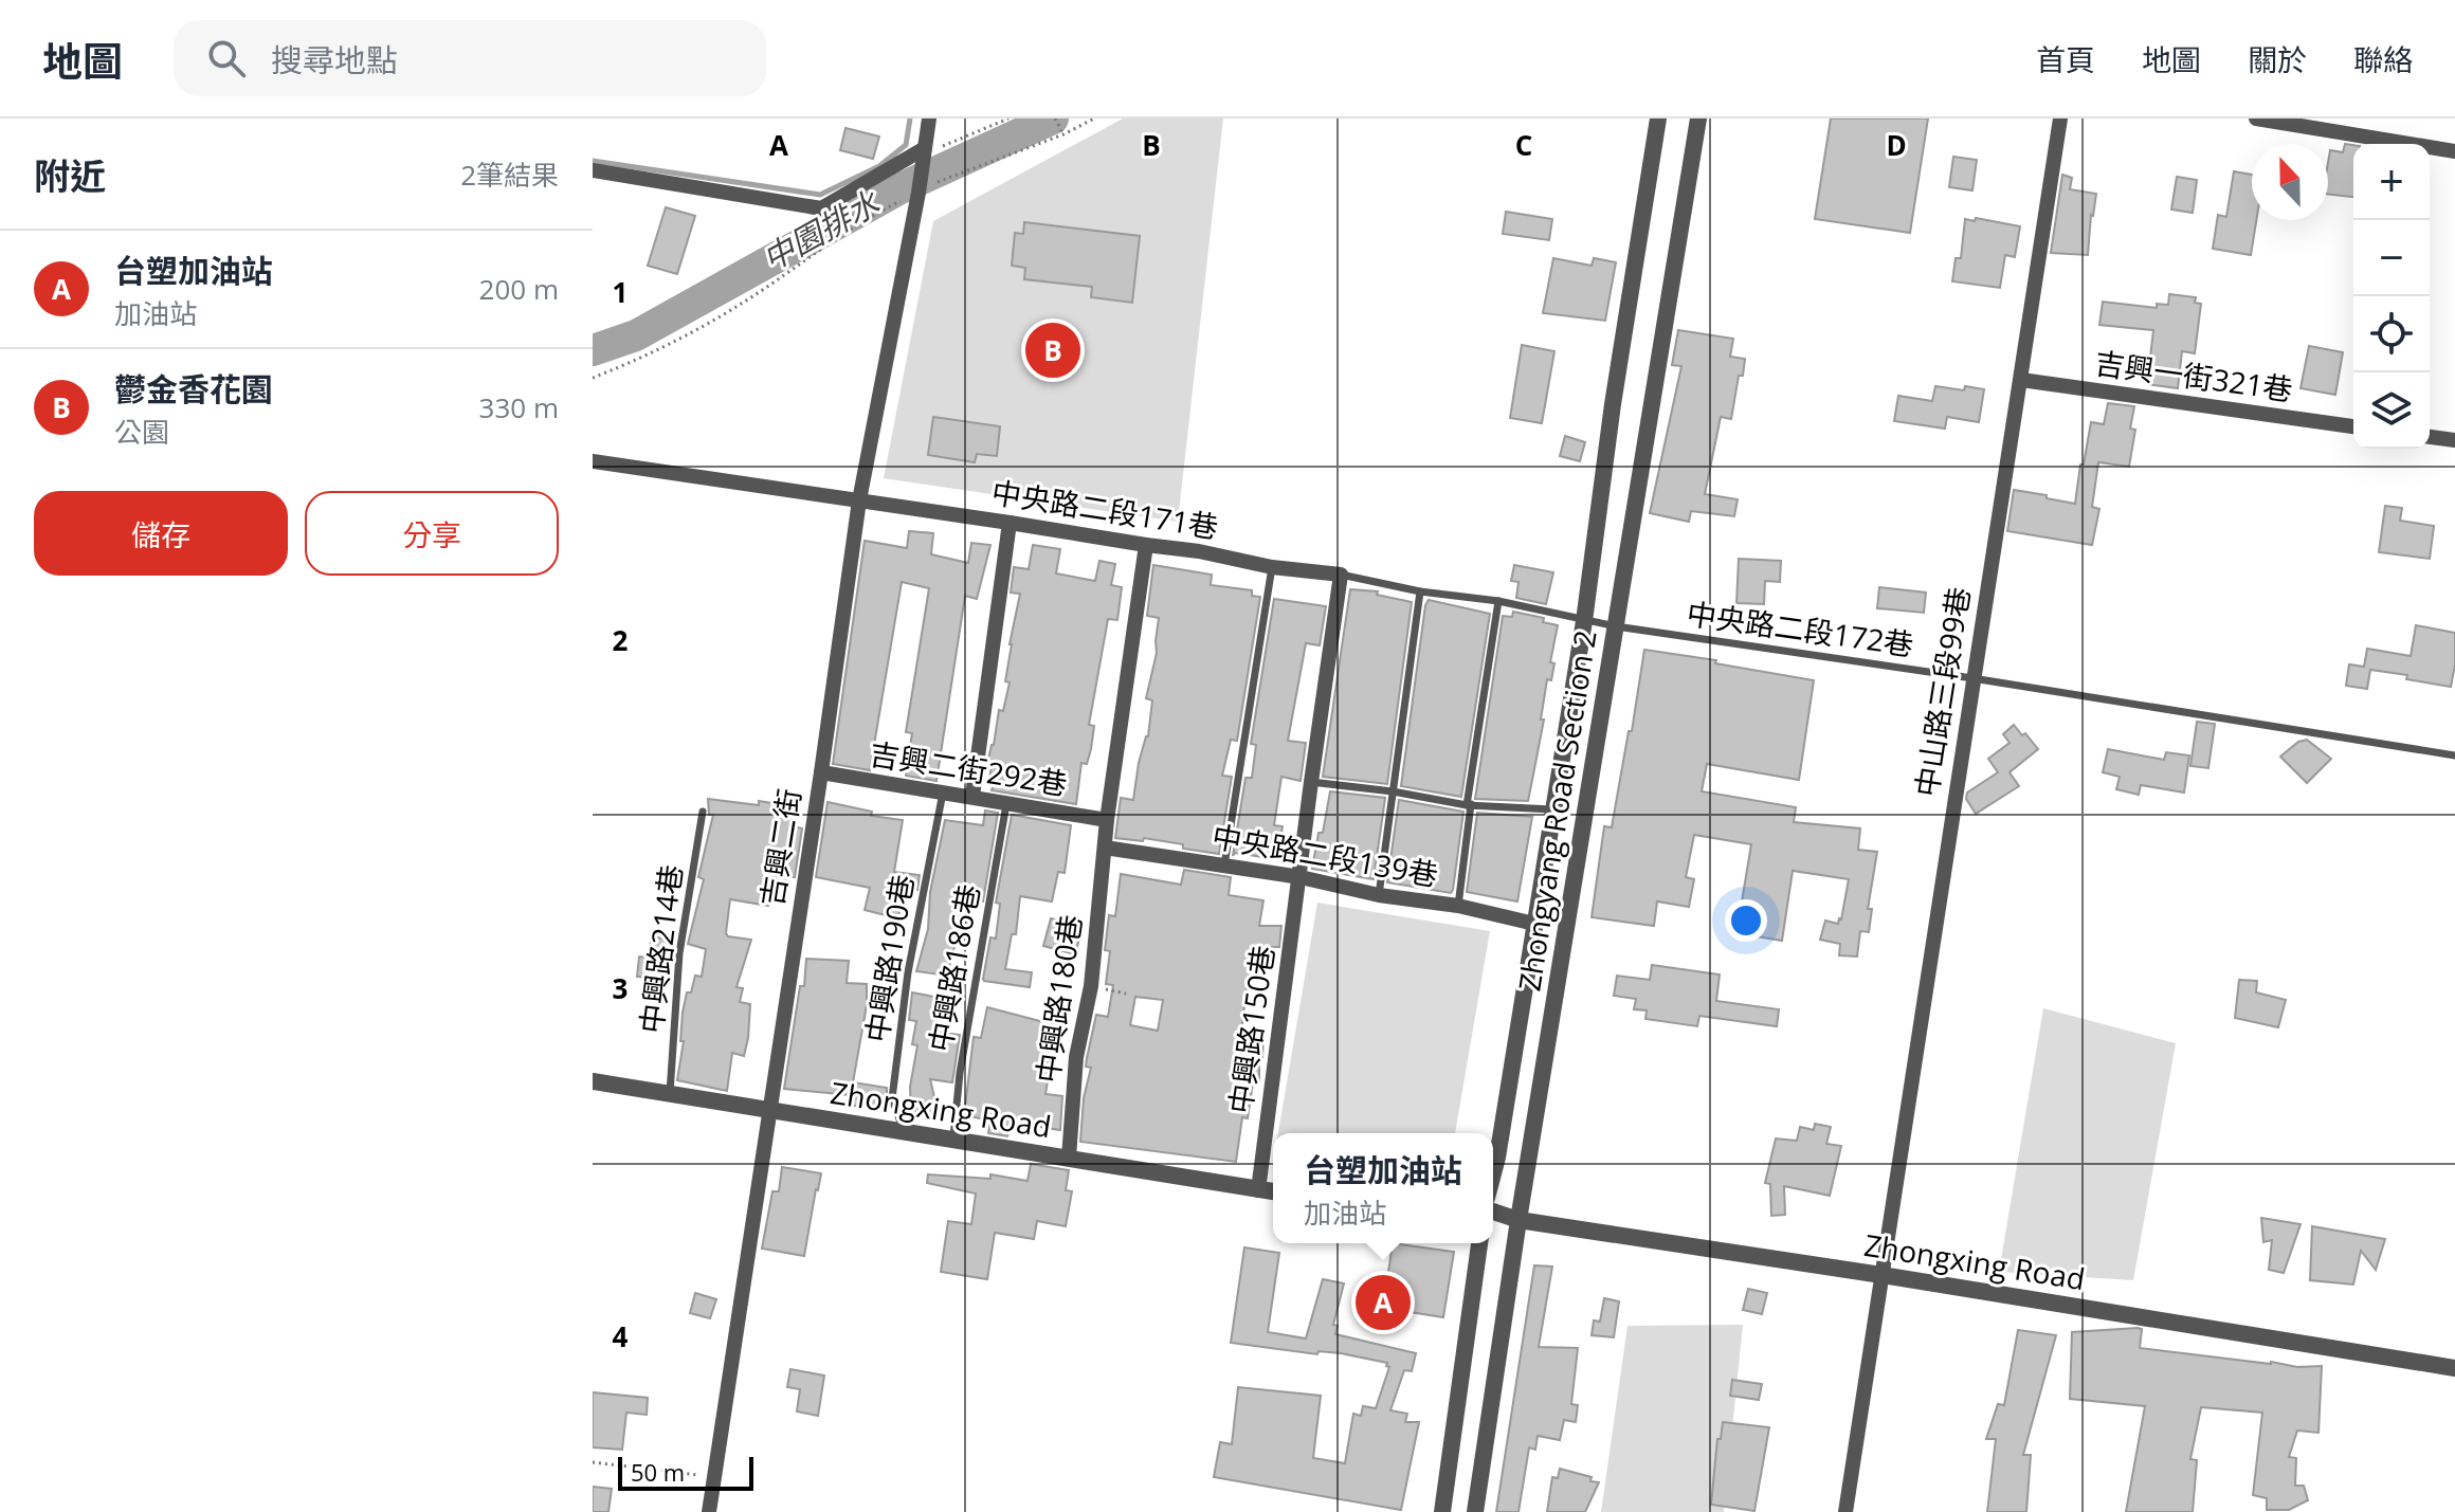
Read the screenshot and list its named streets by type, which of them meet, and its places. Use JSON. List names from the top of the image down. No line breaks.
{"streets":{"street":["吉興一街321巷","中央路二段171巷","中山路三段99巷","吉興二街292巷","Zhongyang Road Section 2","吉興二街","中央路二段139巷","中興路180巷","中興路150巷","Zhongxing Road"],"lane":["中央路二段172巷","中興路214巷","中興路190巷","中興路186巷"]},"crossings":[["吉興一街321巷","中山路三段99巷"],["中央路二段171巷","中央路二段172巷"],["中央路二段171巷","吉興二街"],["中央路二段171巷","中興路180巷"],["中央路二段171巷","中興路150巷"],["中央路二段172巷","中山路三段99巷"],["中央路二段172巷","Zhongyang Road Section 2"],["中央路二段172巷","中興路150巷"],["中山路三段99巷","Zhongxing Road"],["吉興二街292巷","吉興二街"],["吉興二街292巷","中興路190巷"],["吉興二街292巷","中興路186巷"],["吉興二街292巷","中興路180巷"],["Zhongyang Road Section 2","中央路二段139巷"],["Zhongyang Road Section 2","Zhongxing Road"],["吉興二街","Zhongxing Road"],["中央路二段139巷","中興路180巷"],["中央路二段139巷","中興路150巷"],["中興路214巷","Zhongxing Road"],["中興路190巷","Zhongxing Road"],["中興路186巷","Zhongxing Road"],["中興路180巷","Zhongxing Road"],["中興路150巷","Zhongxing Road"]],"water":["中園排水"],"scale_bar":"50 m","north":"top","page":{"header":"地圖","search":"搜尋地點","nav":["首頁","地圖","關於","聯絡"],"heading":["附近","2筆結果"],"map_buttons":["+","−"],"list":[{"mark":"A","name":"台塑加油站","note":"加油站","value":"200 m"},{"mark":"B","name":"鬱金香花園","note":"公園","value":"330 m"}],"pins":["B","A"],"buttons":["儲存","分享"],"popup":["台塑加油站","加油站"],"scale":"50 m"},"grid":{"columns":["A","B","C","D"],"rows":["1","2","3","4"]}}
